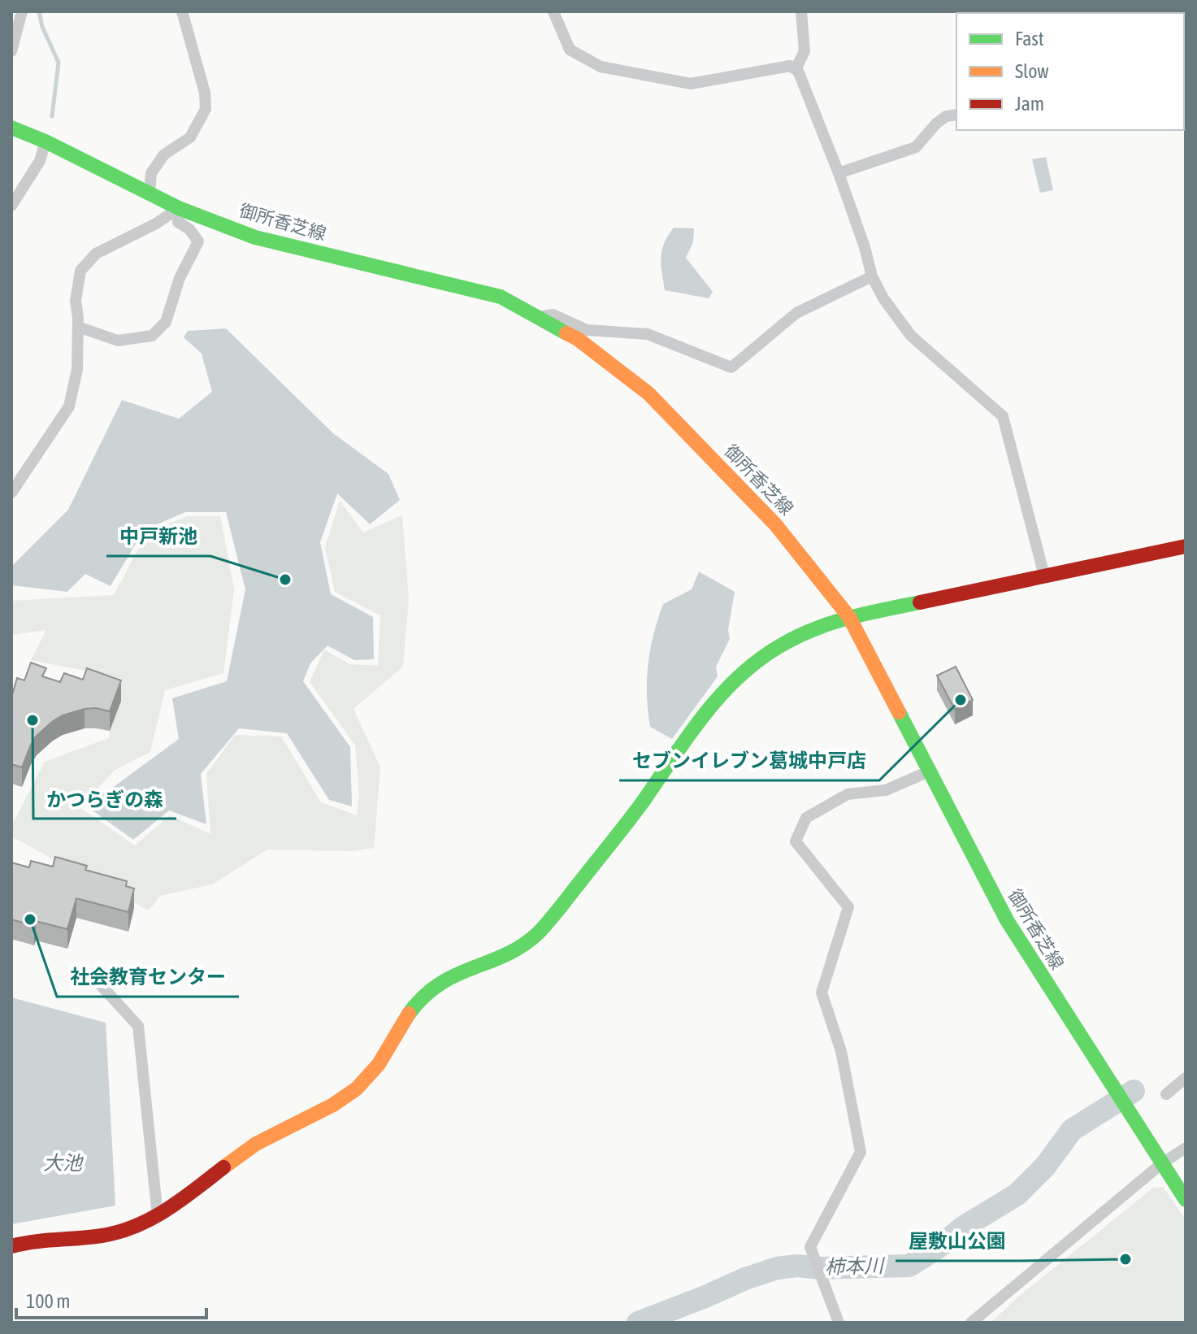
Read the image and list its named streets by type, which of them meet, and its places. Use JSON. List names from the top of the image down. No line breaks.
{"streets":{"main road":["御所香芝線"]},"water":["大池","柿本川"],"places":["中戸新池","セブンイレブン葛城中戸店","かつらぎの森","社会教育センター","屋敷山公園"],"legend":["Fast","Slow","Jam"],"scale_bar":"100 m"}
